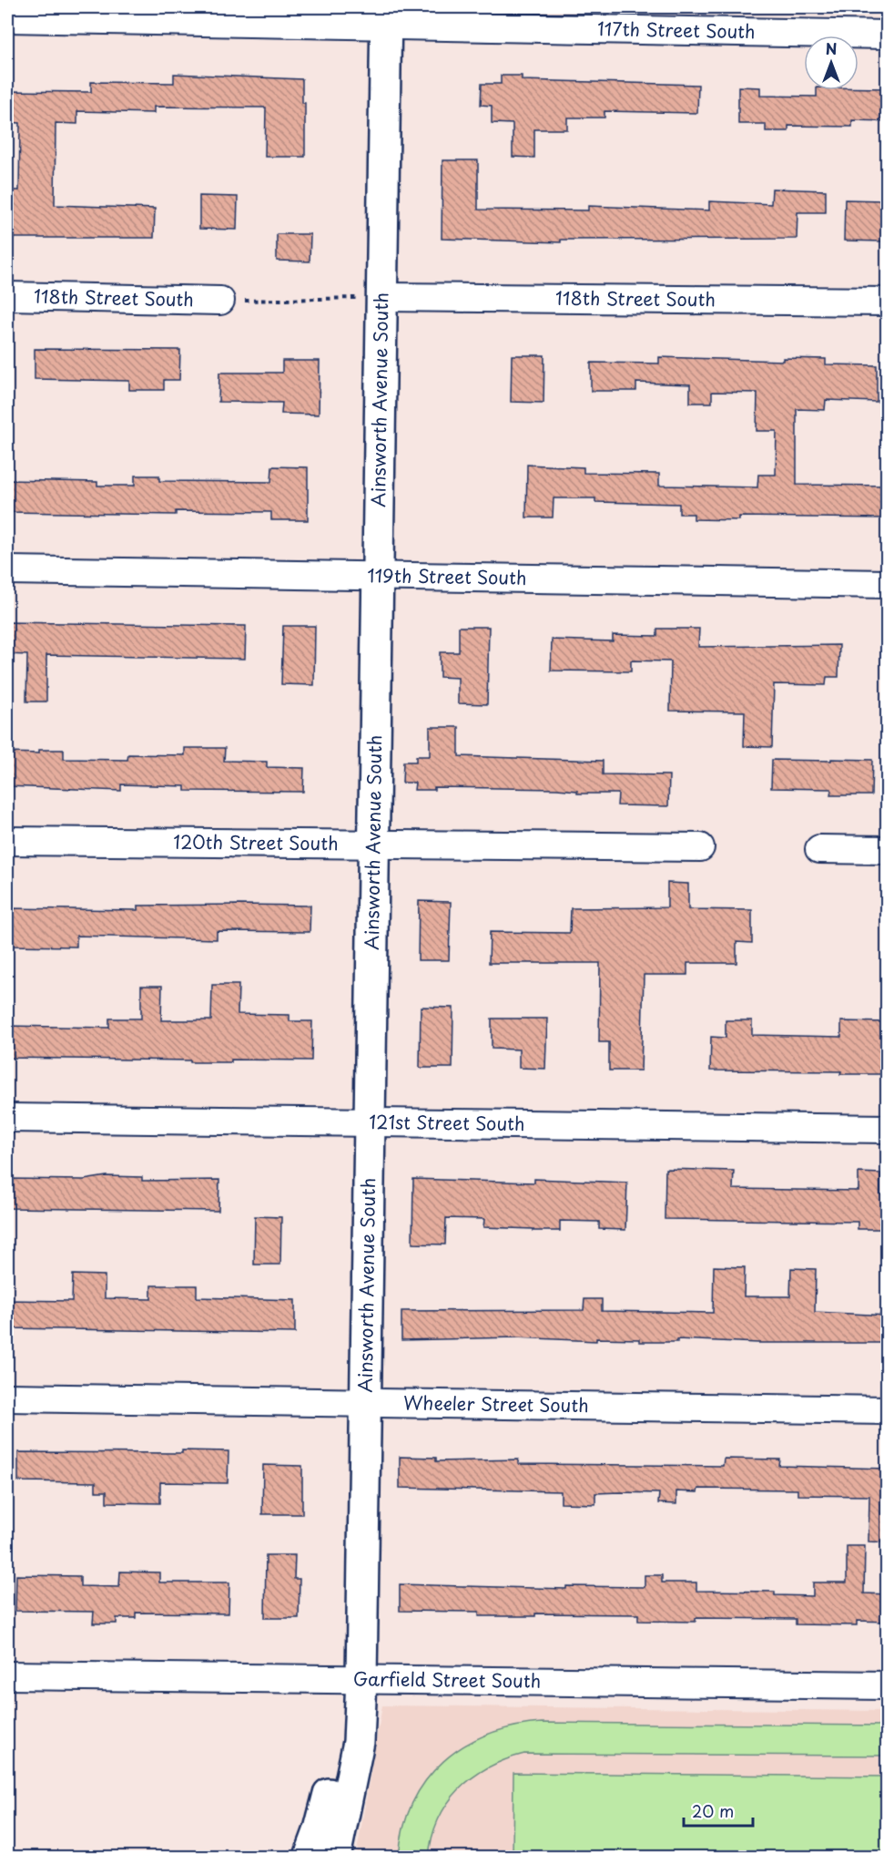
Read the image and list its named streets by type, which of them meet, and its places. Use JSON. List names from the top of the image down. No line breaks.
{"streets":{"street":["117th Street South","118th Street South","Ainsworth Avenue South","119th Street South","120th Street South","121st Street South","Wheeler Street South","Garfield Street South"]},"crossings":[["117th Street South","Ainsworth Avenue South"],["118th Street South","Ainsworth Avenue South"],["Ainsworth Avenue South","119th Street South"],["Ainsworth Avenue South","120th Street South"],["Ainsworth Avenue South","121st Street South"],["Ainsworth Avenue South","Wheeler Street South"],["Ainsworth Avenue South","Garfield Street South"]],"scale_bar":"20 m","north":"top"}
